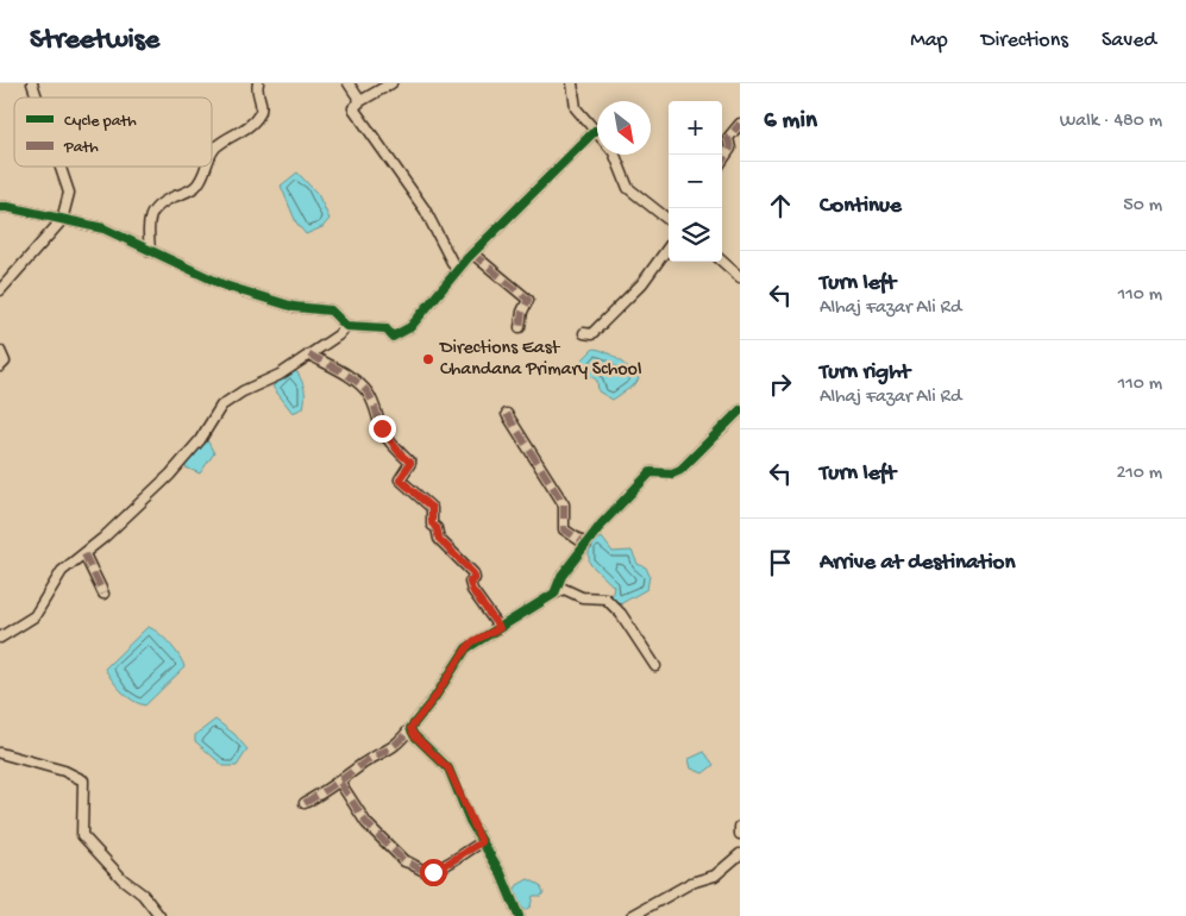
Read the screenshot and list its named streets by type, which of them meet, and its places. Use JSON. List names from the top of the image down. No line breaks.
{"places":["Directions East Chandana Primary School"],"legend":["Cycle path","Path"],"north":"bottom right","page":{"header":"Streetwise","nav":["Map","Directions","Saved"],"heading":["6 min","Walk · 480 m"],"map_buttons":["+","−"],"list":[["Continue","50 m"],["Turn left","Alhaj Fazar Ali Rd","110 m"],["Turn right","Alhaj Fazar Ali Rd","110 m"],["Turn left","210 m"],"Arrive at destination"]}}
